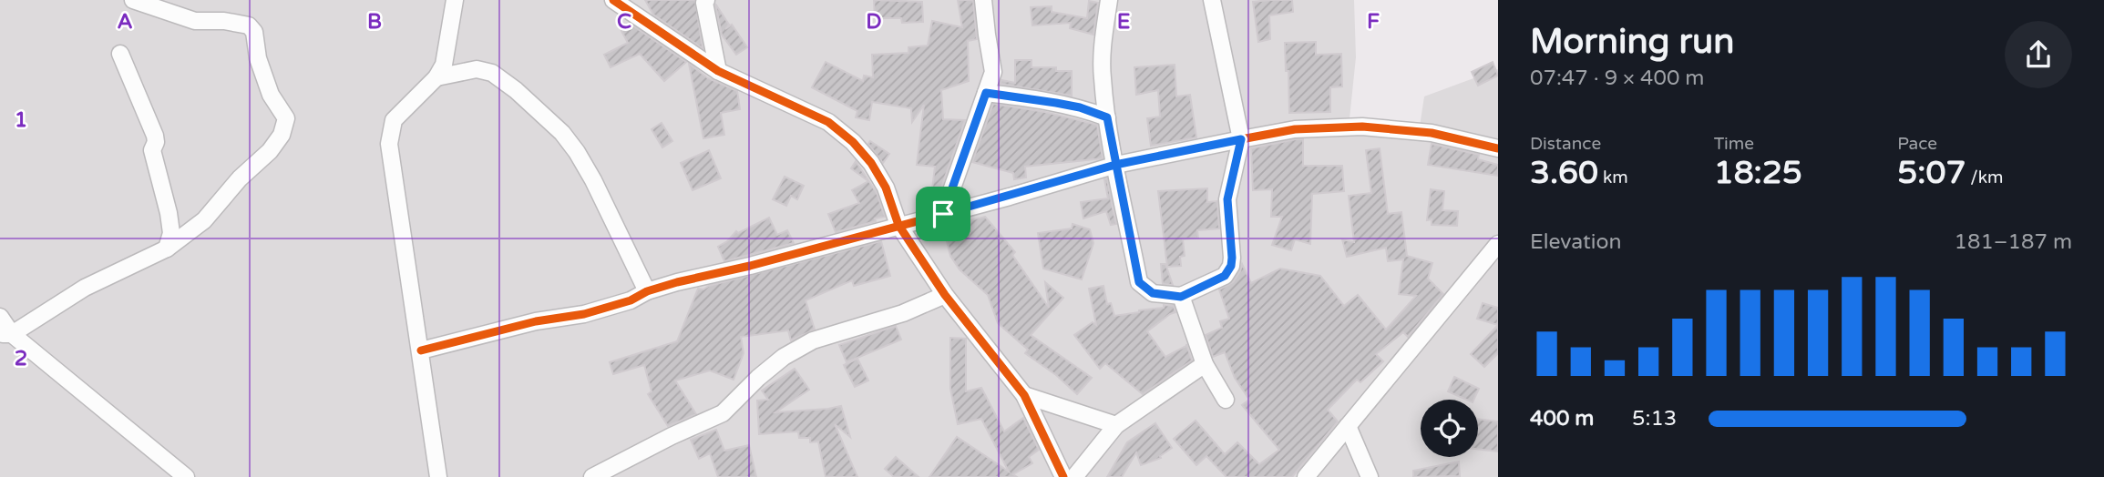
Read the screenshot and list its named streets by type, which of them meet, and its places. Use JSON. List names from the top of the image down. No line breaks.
{"page":{"heading":["Morning run","07:47 · 9 × 400 m"],"stats":[["Distance","3.60 km"],["Time","18:25"],["Pace","5:07 /km"]],"chart":["Elevation","181–187 m"],"list":[{"name":"400 m","note":"5:13"}]},"grid":{"columns":["A","B","C","D","E","F"],"rows":["1","2"]}}
